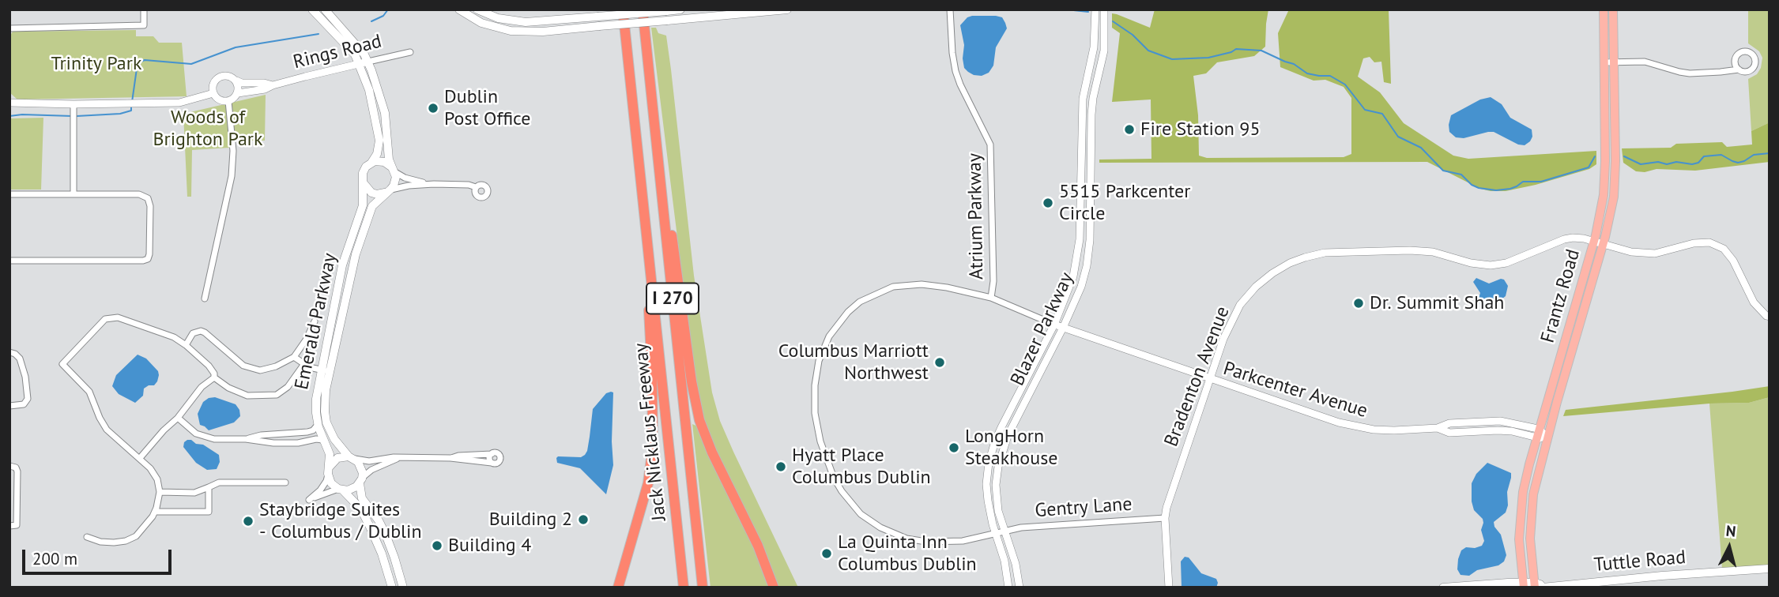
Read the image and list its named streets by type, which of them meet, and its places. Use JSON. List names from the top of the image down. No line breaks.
{"streets":{"highway":["I 270","Jack Nicklaus Freeway"],"main road":["Frantz Road","Emerald Parkway","Tuttle Road"],"street":["Rings Road","Atrium Parkway","Blazer Parkway","Bradenton Avenue","Parkcenter Avenue","Gentry Lane"]},"crossings":[["Atrium Parkway","Gentry Lane"],["Frantz Road","Bradenton Avenue"],["Frantz Road","Parkcenter Avenue"],["Frantz Road","Tuttle Road"],["Blazer Parkway","Parkcenter Avenue"],["Blazer Parkway","Gentry Lane"],["Bradenton Avenue","Parkcenter Avenue"],["Bradenton Avenue","Gentry Lane"],["Parkcenter Avenue","Gentry Lane"]],"parks":["Trinity Park","Woods of Brighton Park"],"places":["Dublin Post Office","Fire Station 95","5515 Parkcenter Circle","Dr. Summit Shah","Columbus Marriott Northwest","LongHorn Steakhouse","Hyatt Place Columbus Dublin","Building 2","Staybridge Suites - Columbus / Dublin","Building 4","La Quinta Inn Columbus Dublin"],"scale_bar":"200 m","north":"top"}
